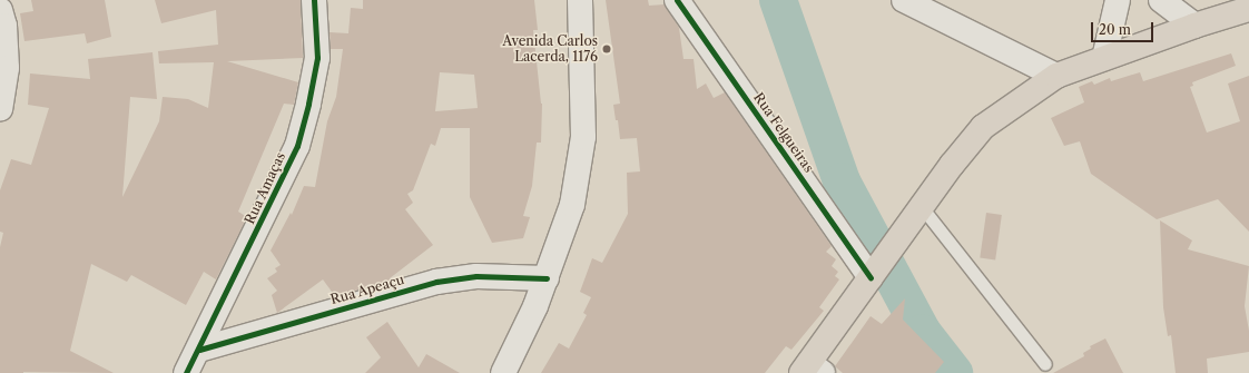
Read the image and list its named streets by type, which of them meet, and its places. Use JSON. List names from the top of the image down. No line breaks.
{"streets":{"street":["Rua Felgueiras","Rua Amaças","Rua Apeaçu"]},"crossings":[["Rua Amaças","Rua Apeaçu"]],"places":["Avenida Carlos Lacerda, 1176"],"scale_bar":"20 m"}
